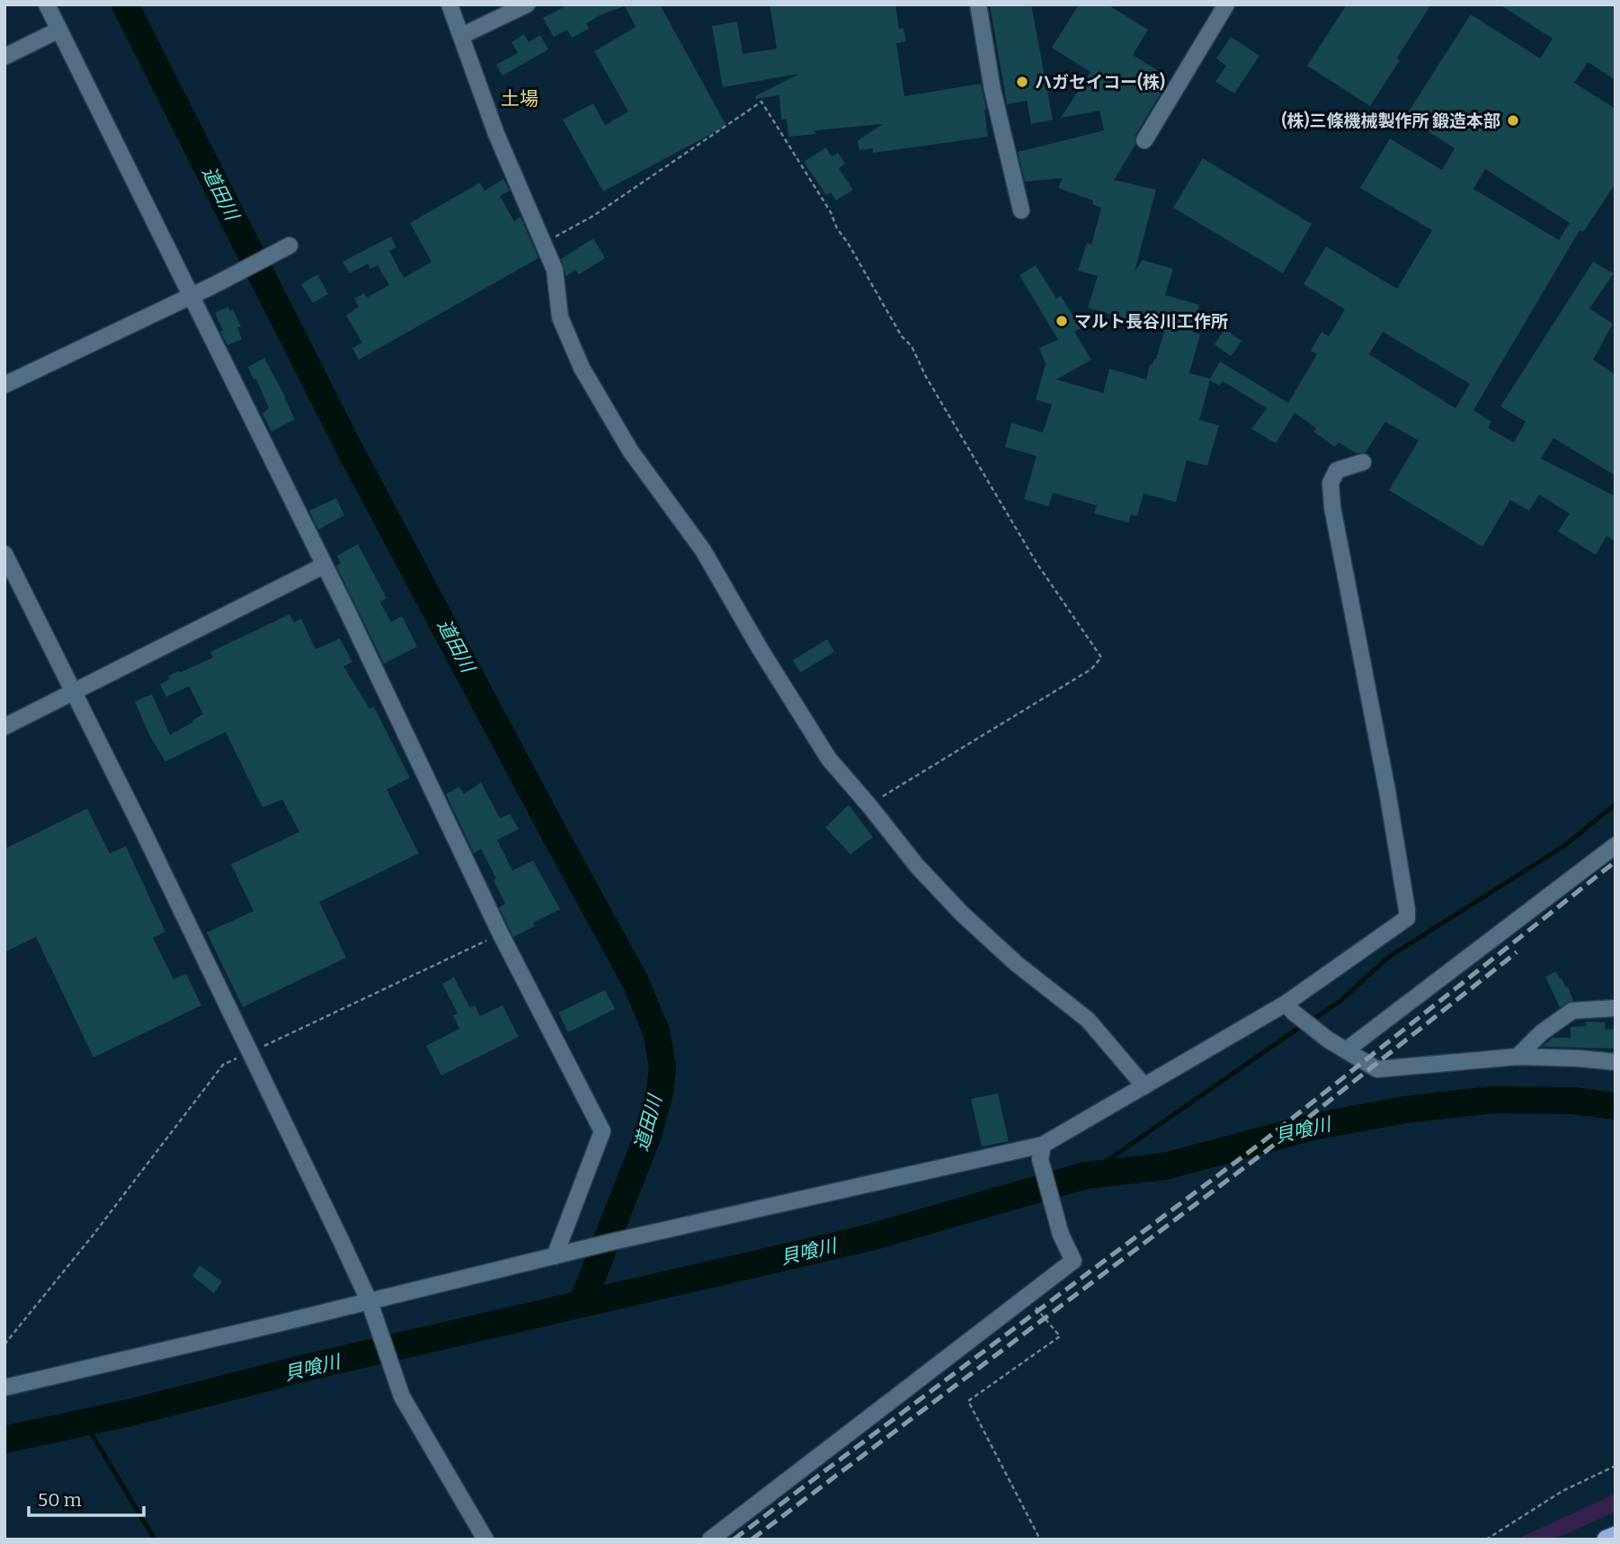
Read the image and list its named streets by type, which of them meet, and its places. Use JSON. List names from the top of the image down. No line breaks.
{"districts":["土場"],"water":["道田川","貝喰川"],"places":["ハガセイコー(株)","(株)三條機械製作所 鍛造本部","マルト長谷川工作所"],"scale_bar":"50 m"}
